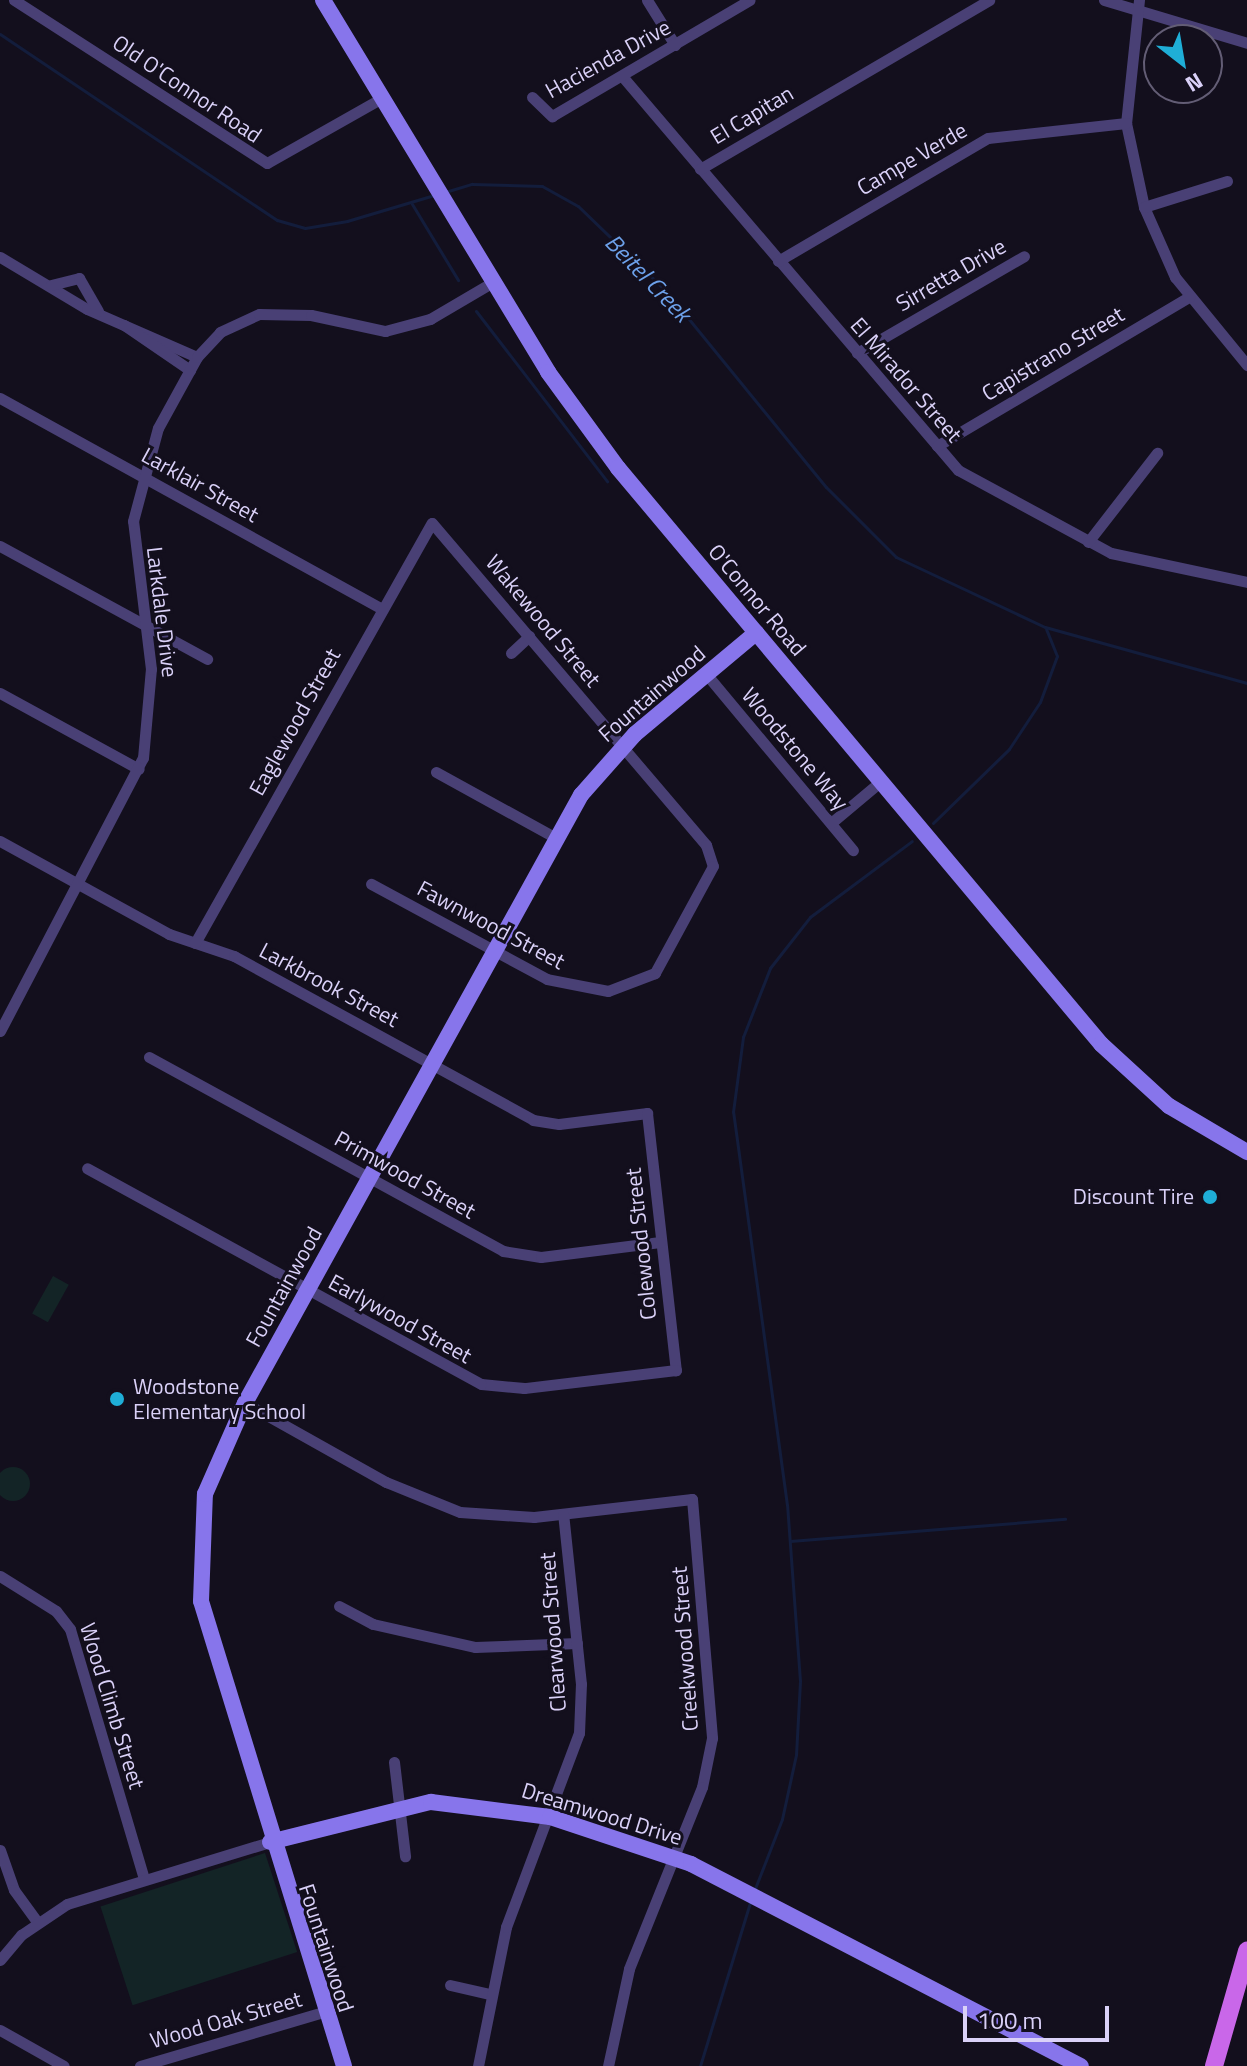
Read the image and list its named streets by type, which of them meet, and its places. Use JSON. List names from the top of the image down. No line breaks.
{"streets":{"street":["Hacienda Drive","Old O'Connor Road","El Capitan","Campe Verde","Sirretta Drive","Capistrano Street","El Mirador Street","Larklair Street","O'Connor Road","Larkdale Drive","Wakewood Street","Fountainwood","Eaglewood Street","Woodstone Way","Fawnwood Street","Larkbrook Street","Primwood Street","Colewood Street","Earlywood Street","Clearwood Street","Creekwood Street","Wood Climb Street","Dreamwood Drive","Wood Oak Street"]},"crossings":[["Hacienda Drive","El Mirador Street"],["Old O'Connor Road","O'Connor Road"],["El Capitan","El Mirador Street"],["Campe Verde","El Mirador Street"],["Sirretta Drive","El Mirador Street"],["Capistrano Street","El Mirador Street"],["Larklair Street","Larkdale Drive"],["Larklair Street","Eaglewood Street"],["O'Connor Road","Larkdale Drive"],["O'Connor Road","Fountainwood"],["Larkdale Drive","Larkbrook Street"],["Wakewood Street","Fountainwood"],["Wakewood Street","Eaglewood Street"],["Wakewood Street","Fawnwood Street"],["Fountainwood","Woodstone Way"],["Fountainwood","Fawnwood Street"],["Fountainwood","Larkbrook Street"],["Fountainwood","Primwood Street"],["Fountainwood","Earlywood Street"],["Fountainwood","Dreamwood Drive"],["Fountainwood","Wood Oak Street"],["Eaglewood Street","Larkbrook Street"],["Larkbrook Street","Colewood Street"],["Primwood Street","Colewood Street"],["Colewood Street","Earlywood Street"],["Clearwood Street","Creekwood Street"],["Clearwood Street","Dreamwood Drive"],["Creekwood Street","Dreamwood Drive"],["Wood Climb Street","Dreamwood Drive"]],"water":["Beitel Creek"],"places":["Discount Tire","Woodstone Elementary School"],"scale_bar":"100 m","north":"bottom right"}
